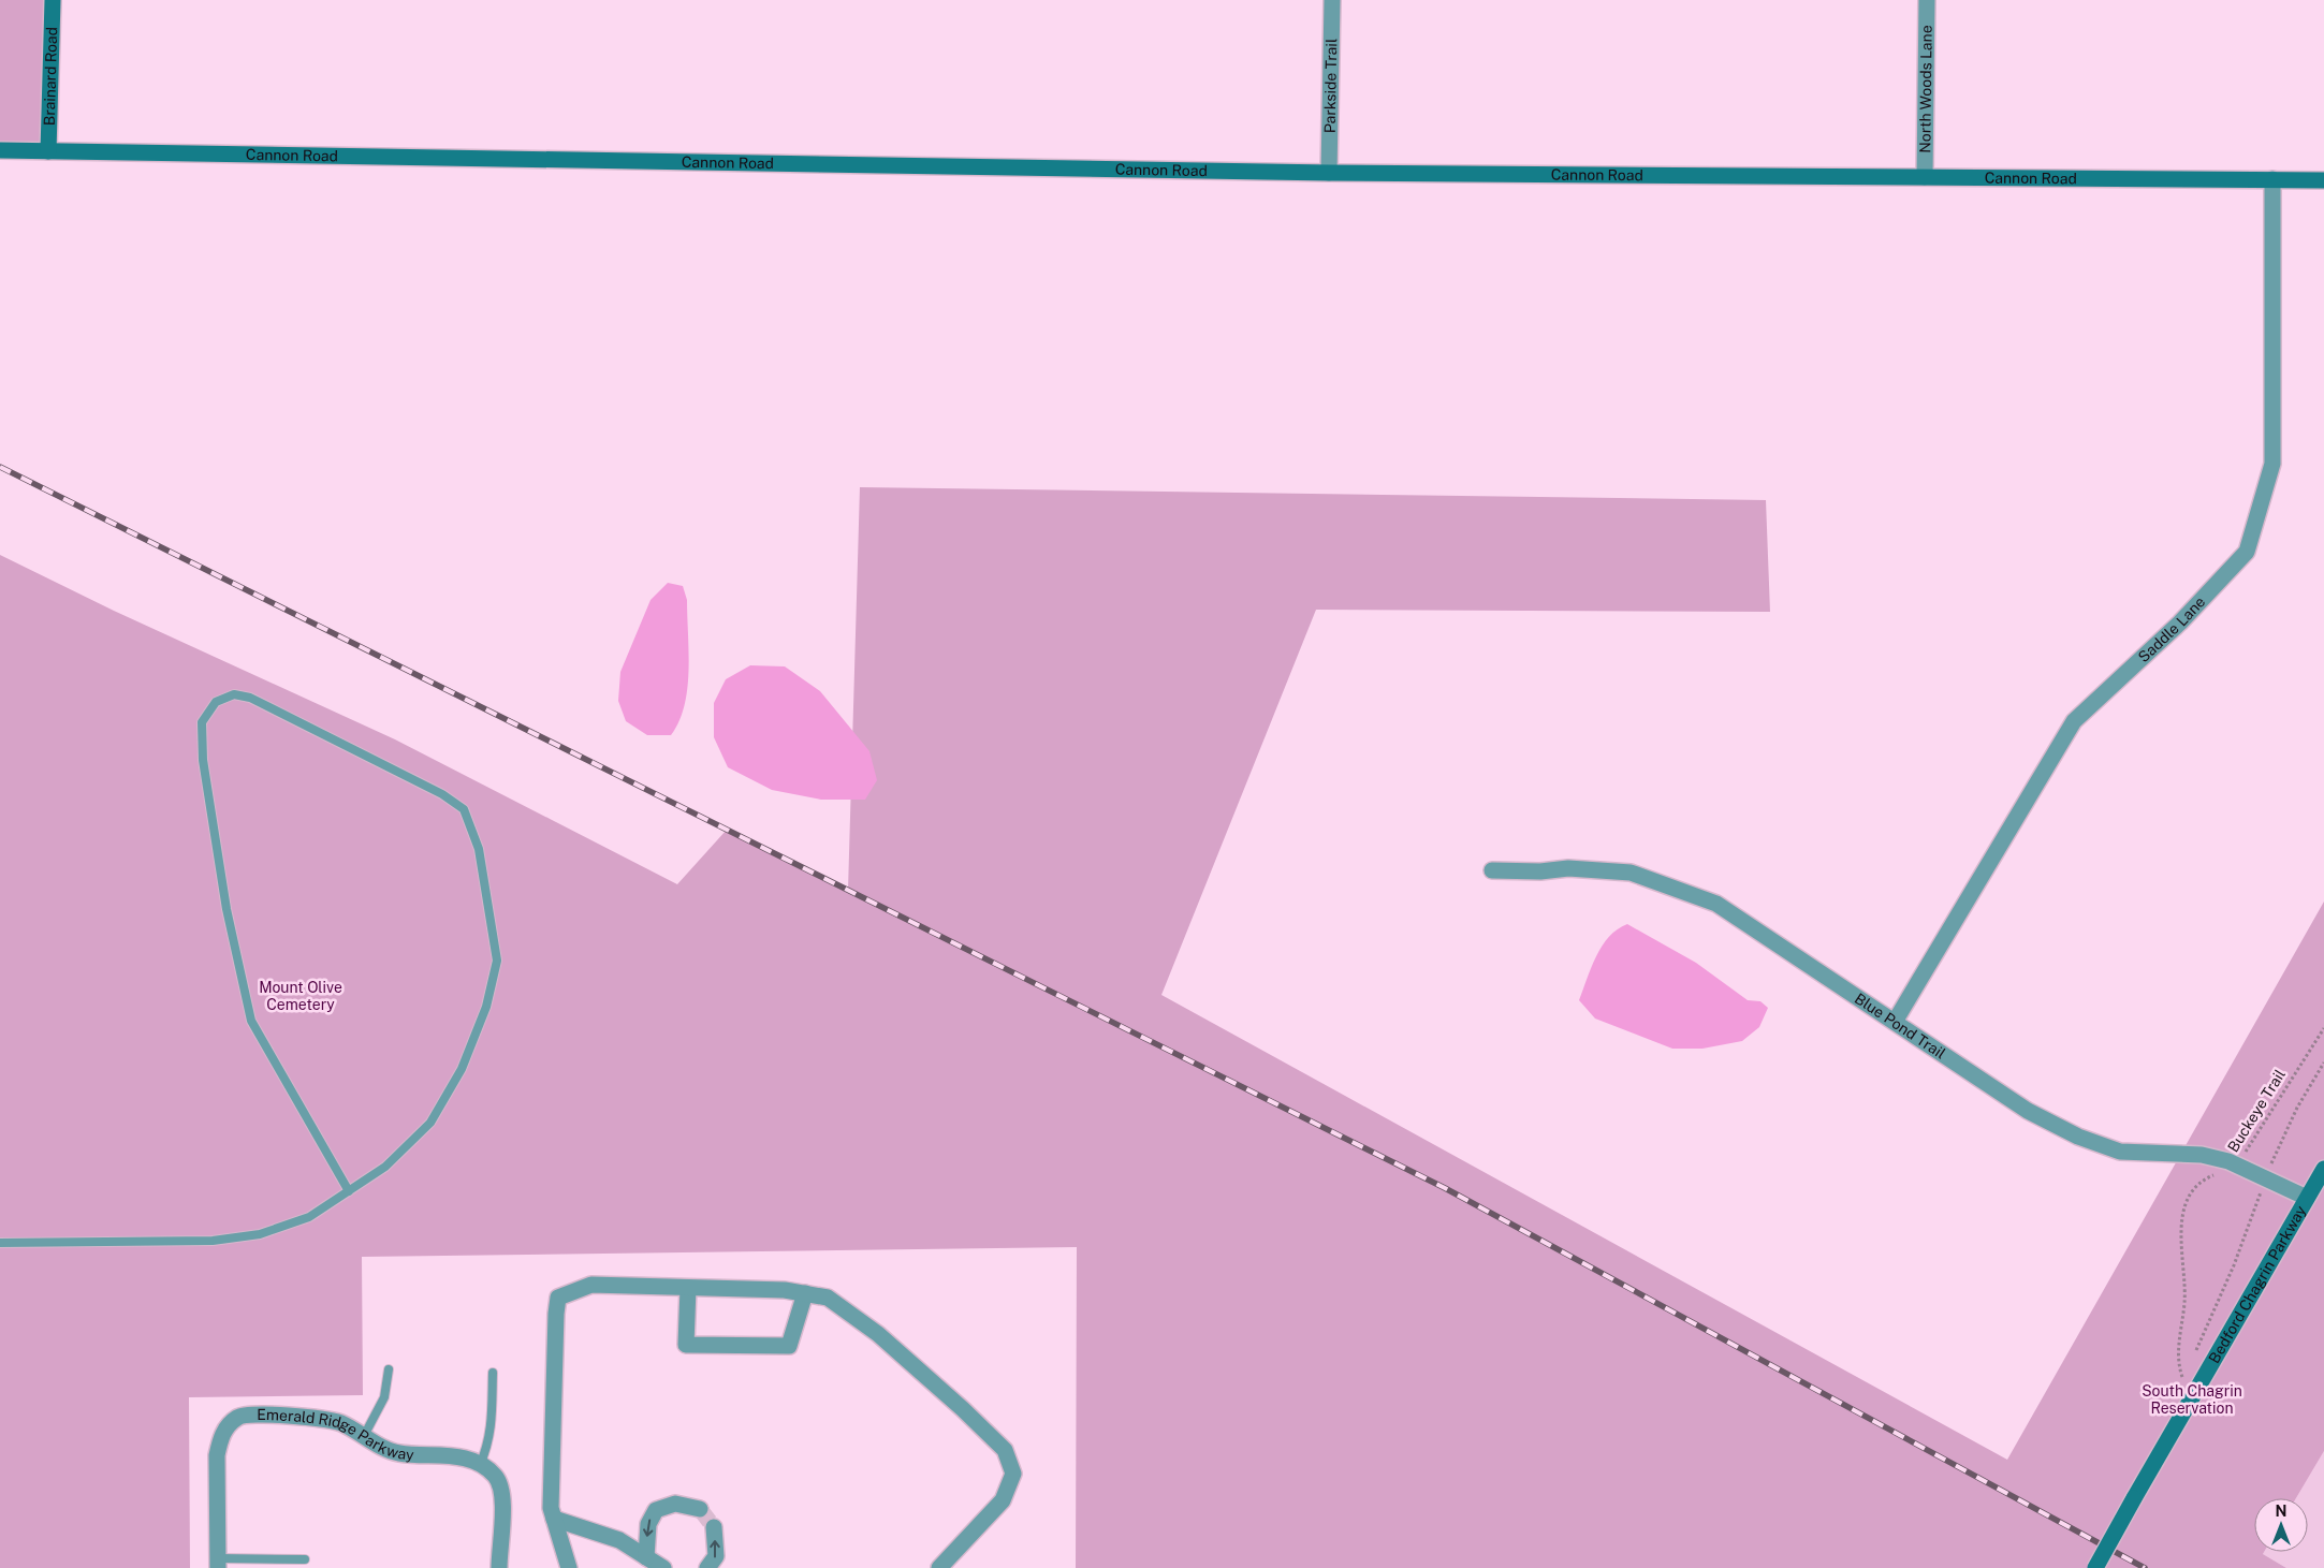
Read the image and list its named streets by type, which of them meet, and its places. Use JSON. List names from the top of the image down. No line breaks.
{"streets":{"main road":["Brainard Road","Cannon Road","Bedford Chagrin Parkway"],"street":["Parkside Trail","North Woods Lane","Saddle Lane","Blue Pond Trail","Emerald Ridge Parkway"],"path":["Buckeye Trail"]},"crossings":[["Brainard Road","Cannon Road"],["Parkside Trail","Cannon Road"],["North Woods Lane","Cannon Road"],["Cannon Road","Saddle Lane"],["Saddle Lane","Blue Pond Trail"],["Blue Pond Trail","Buckeye Trail"],["Blue Pond Trail","Bedford Chagrin Parkway"]],"parks":["Mount Olive Cemetery","South Chagrin Reservation"],"north":"top"}
